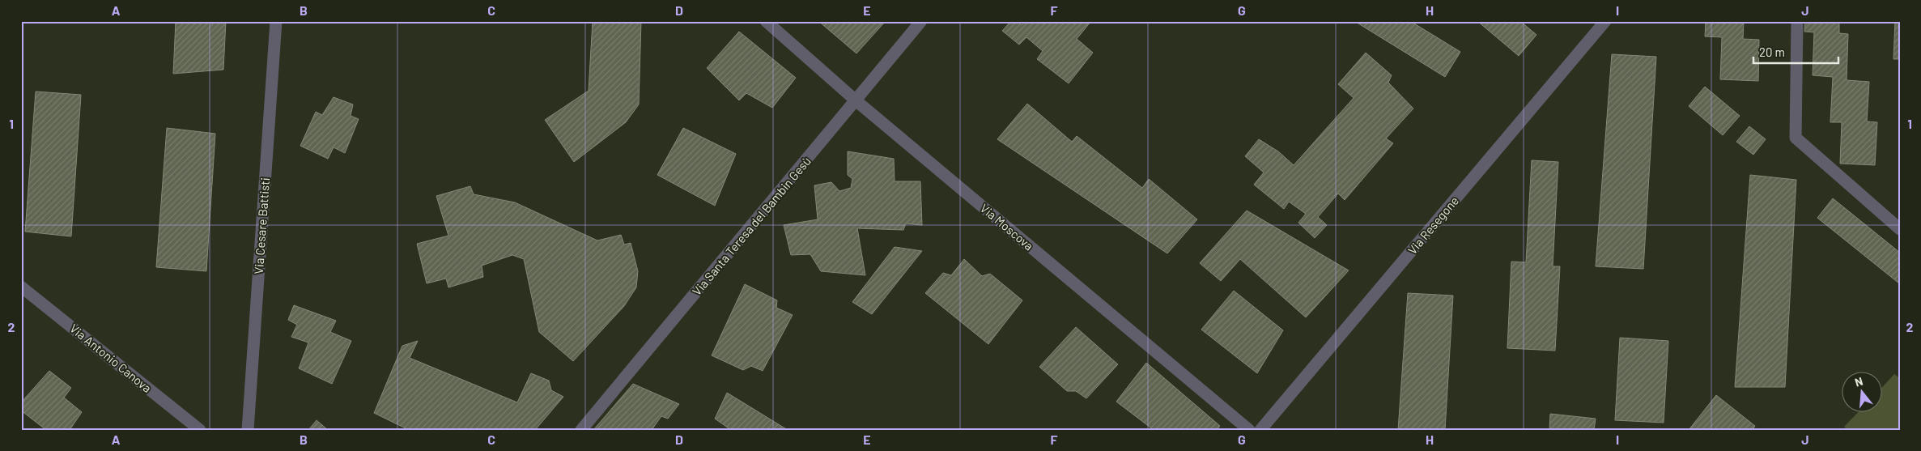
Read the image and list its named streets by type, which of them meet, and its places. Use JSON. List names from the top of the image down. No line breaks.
{"streets":{"street":["Via Resegone","Via Cesare Battisti","Via Santa Teresa del Bambin Gesù","Via Moscova","Via Antonio Canova"]},"crossings":[["Via Santa Teresa del Bambin Gesù","Via Moscova"]],"scale_bar":"20 m","north":"top","grid":{"columns":["A","B","C","D","E","F","G","H","I","J"],"rows":["1","2"]}}
